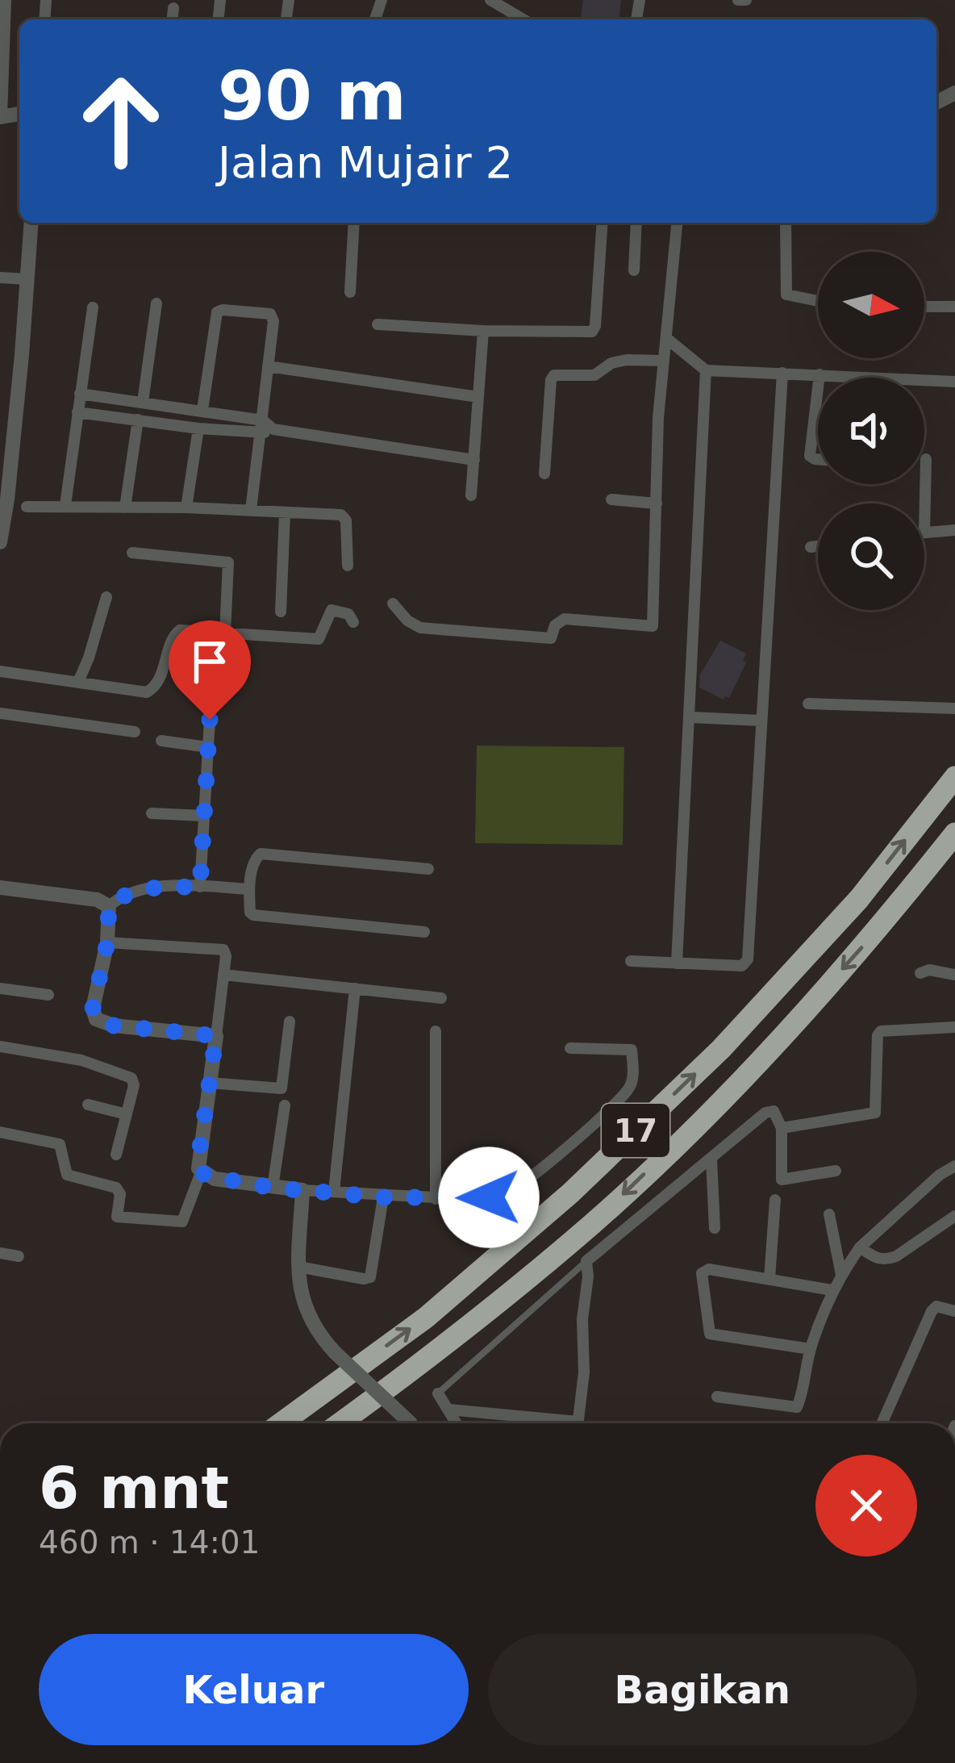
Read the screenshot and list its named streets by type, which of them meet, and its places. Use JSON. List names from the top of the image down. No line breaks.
{"streets":{"highway":["17"]},"north":"right","page":{"turn":["90 m","Jalan Mujair 2"],"heading":["6 mnt","460 m · 14:01"],"buttons":["Keluar","Bagikan"]}}
